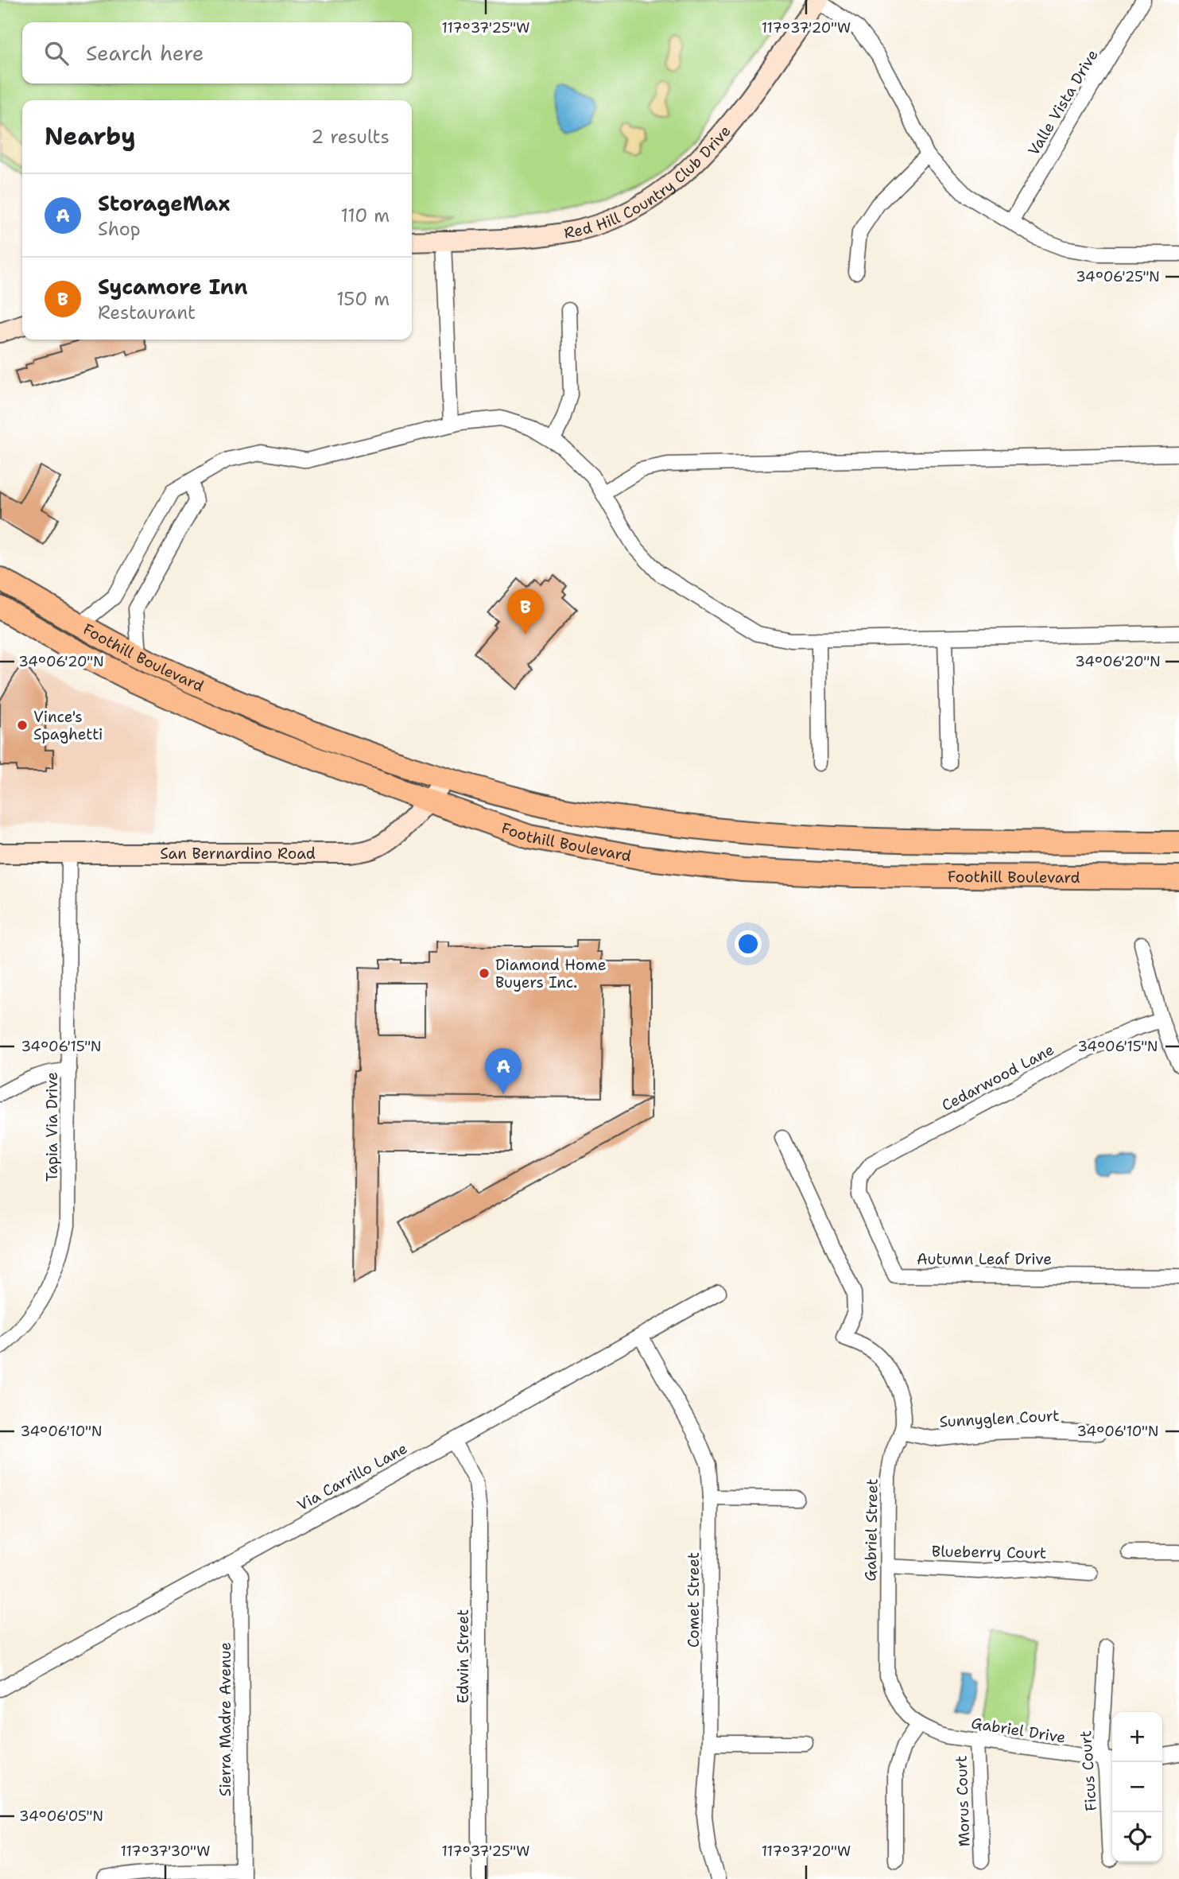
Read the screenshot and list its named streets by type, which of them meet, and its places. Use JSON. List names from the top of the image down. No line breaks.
{"streets":{"main road":["Foothill Boulevard"],"street":["Valle Vista Drive","Red Hill Country Club Drive","San Bernardino Road","Cedarwood Lane","Tapia Via Drive","Autumn Leaf Drive","Sunnyglen Court","Via Carrillo Lane","Gabriel Street","Blueberry Court","Comet Street","Edwin Street","Sierra Madre Avenue","Gabriel Drive","Ficus Court","Morus Court"]},"crossings":[["Foothill Boulevard","San Bernardino Road"],["San Bernardino Road","Tapia Via Drive"],["Cedarwood Lane","Autumn Leaf Drive"],["Sunnyglen Court","Gabriel Street"],["Via Carrillo Lane","Comet Street"],["Via Carrillo Lane","Edwin Street"],["Via Carrillo Lane","Sierra Madre Avenue"],["Gabriel Street","Blueberry Court"],["Gabriel Street","Gabriel Drive"],["Gabriel Drive","Ficus Court"],["Gabriel Drive","Morus Court"]],"places":["Vince's Spaghetti","Diamond Home Buyers Inc."],"page":{"search":"Search here","heading":["Nearby","2 results"],"list":[{"mark":"A","name":"StorageMax","note":"Shop","value":"110 m"},{"mark":"B","name":"Sycamore Inn","note":"Restaurant","value":"150 m"}],"pins":["B","A"],"map_buttons":["+","−"]},"coordinates":["117°37'25\"W","117°37'20\"W","34°06'25\"N","34°06'20\"N","34°06'15\"N","34°06'10\"N","34°06'05\"N","117°37'30\"W"]}
